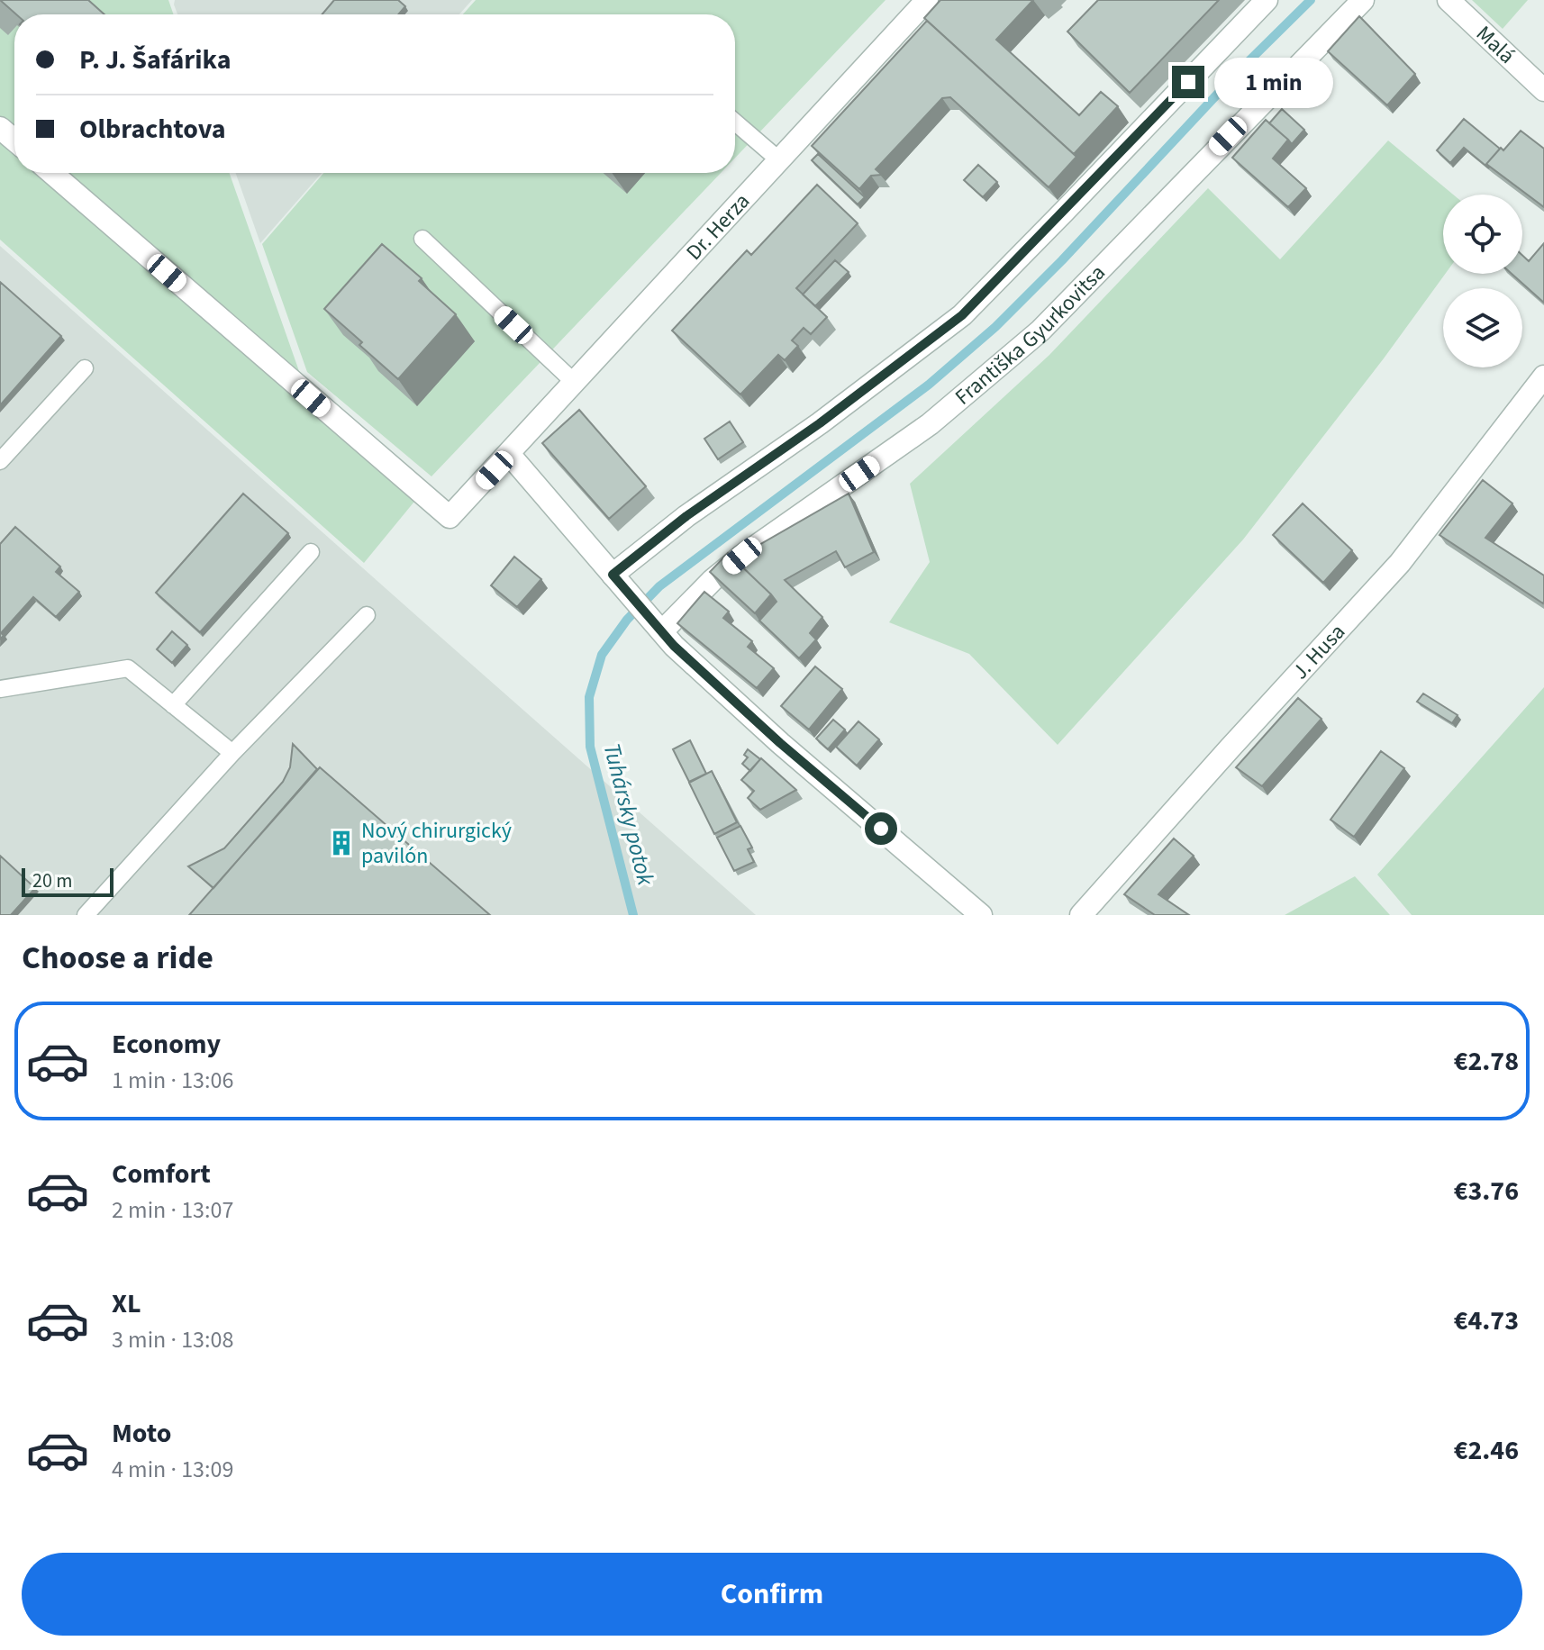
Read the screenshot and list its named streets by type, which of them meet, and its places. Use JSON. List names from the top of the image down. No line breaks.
{"streets":{"street":["Malá","Dr. Herza","Františka Gyurkovitsa","J. Husa"]},"water":["Tuhársky potok"],"places":{"building":["Nový chirurgický pavilón"]},"scale_bar":"20 m","page":{"banner":["P. J. Šafárika","Olbrachtova"],"bubble":"1 min","scale":"20 m","heading":"Choose a ride","list":[{"name":"Economy","note":"1 min · 13:06","value":"€2.78"},{"name":"Comfort","note":"2 min · 13:07","value":"€3.76"},{"name":"XL","note":"3 min · 13:08","value":"€4.73"},{"name":"Moto","note":"4 min · 13:09","value":"€2.46"}],"buttons":"Confirm"}}
